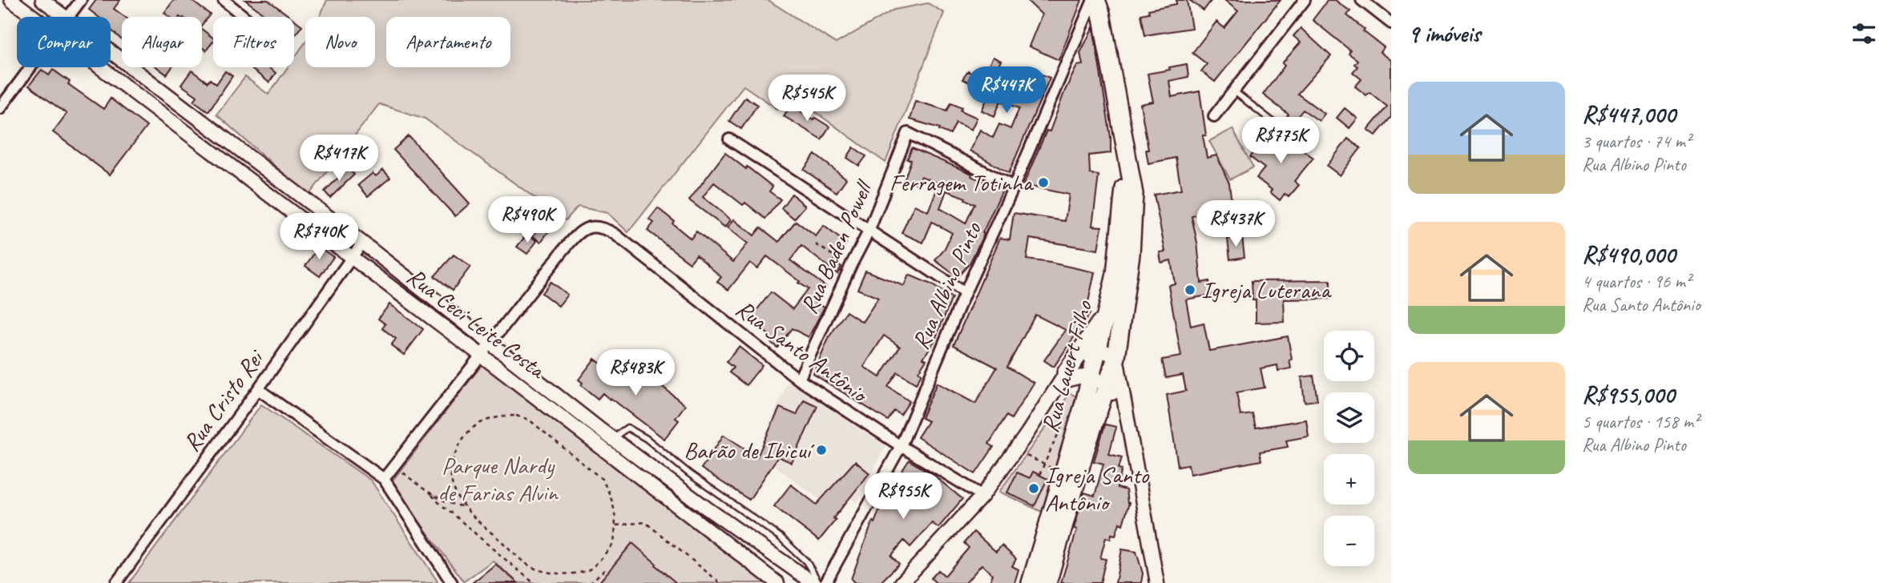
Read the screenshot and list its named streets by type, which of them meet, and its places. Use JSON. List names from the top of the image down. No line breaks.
{"streets":{"main road":["Rua Lauert Filho"],"street":["Rua Baden Powell","Rua Albino Pinto","Rua Ceci Leite Costa","Rua Santo Antônio","Rua Cristo Rei"]},"crossings":[["Rua Baden Powell","Rua Albino Pinto"],["Rua Baden Powell","Rua Santo Antônio"],["Rua Albino Pinto","Rua Santo Antônio"],["Rua Albino Pinto","Rua Lauert Filho"],["Rua Ceci Leite Costa","Rua Santo Antônio"],["Rua Ceci Leite Costa","Rua Cristo Rei"]],"parks":["Parque Nardy de Farias Alvin"],"places":["Ferragem Totinha","Igreja Luterana","Barão de Ibicuí","Igreja Santo Antônio"],"page":{"heading":"9 imóveis","chip":["Comprar","Alugar","Filtros","Novo","Apartamento"],"price":["R$447K","R$545K","R$775K","R$417K","R$490K","R$437K","R$740K","R$483K","R$955K"],"list":[{"name":"R$447,000","note":"3 quartos · 74 m² · Rua Albino Pinto"},{"name":"R$490,000","note":"4 quartos · 96 m² · Rua Santo Antônio"},{"name":"R$955,000","note":"5 quartos · 158 m² · Rua Albino Pinto"}],"map_buttons":["+","−"]}}
